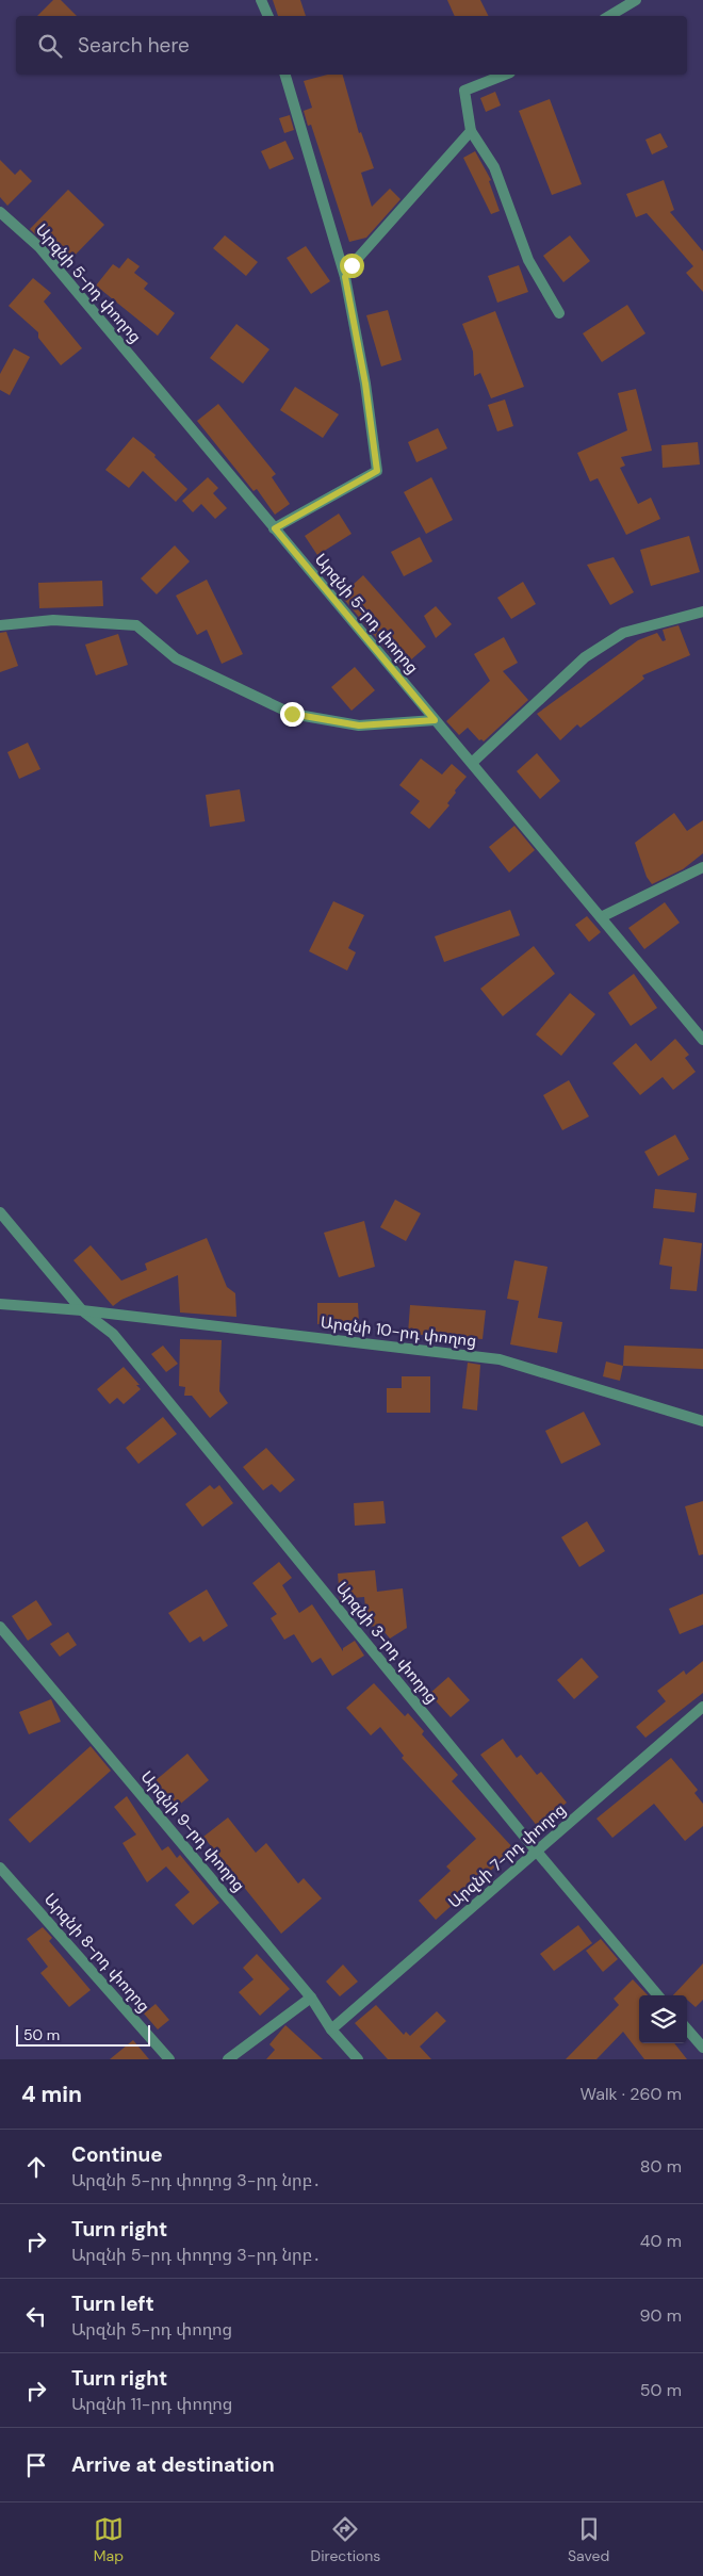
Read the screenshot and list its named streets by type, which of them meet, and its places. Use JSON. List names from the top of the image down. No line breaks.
{"streets":{"street":["Արզնի 5-րդ փողոց","Արզնի 10-րդ փողոց","Արզնի 3-րդ փողոց","Արզնի 9-րդ փողոց","Արզնի 7-րդ փողոց","Արզնի 8-րդ փողոց"]},"crossings":[["Արզնի 10-րդ փողոց","Արզնի 3-րդ փողոց"],["Արզնի 3-րդ փողոց","Արզնի 7-րդ փողոց"],["Արզնի 9-րդ փողոց","Արզնի 7-րդ փողոց"]],"scale_bar":"50 m","page":{"search":"Search here","scale":"50 m","heading":["4 min","Walk · 260 m"],"list":[["Continue","Արզնի 5-րդ փողոց 3-րդ նրբ․","80 m"],["Turn right","Արզնի 5-րդ փողոց 3-րդ նրբ․","40 m"],["Turn left","Արզնի 5-րդ փողոց","90 m"],["Turn right","Արզնի 11-րդ փողոց","50 m"],"Arrive at destination"],"nav":["Map","Directions","Saved"]}}
